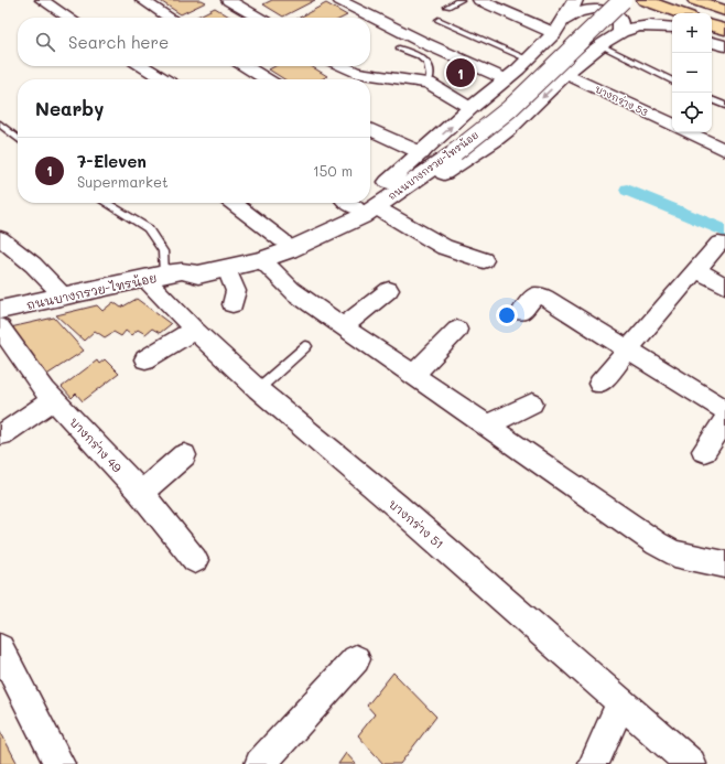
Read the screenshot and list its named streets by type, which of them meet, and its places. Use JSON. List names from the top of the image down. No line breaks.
{"streets":{"main road":["ถนนบางกรวย-ไทรน้อย"],"street":["บางกร่าง 53","บางกร่าง 49","บางกร่าง 51"]},"crossings":[["ถนนบางกรวย-ไทรน้อย","บางกร่าง 51"]],"page":{"map_buttons":["+","−"],"search":"Search here","pins":"1","heading":"Nearby","list":[{"mark":"1","name":"7-Eleven","note":"Supermarket","value":"150 m"}]}}
